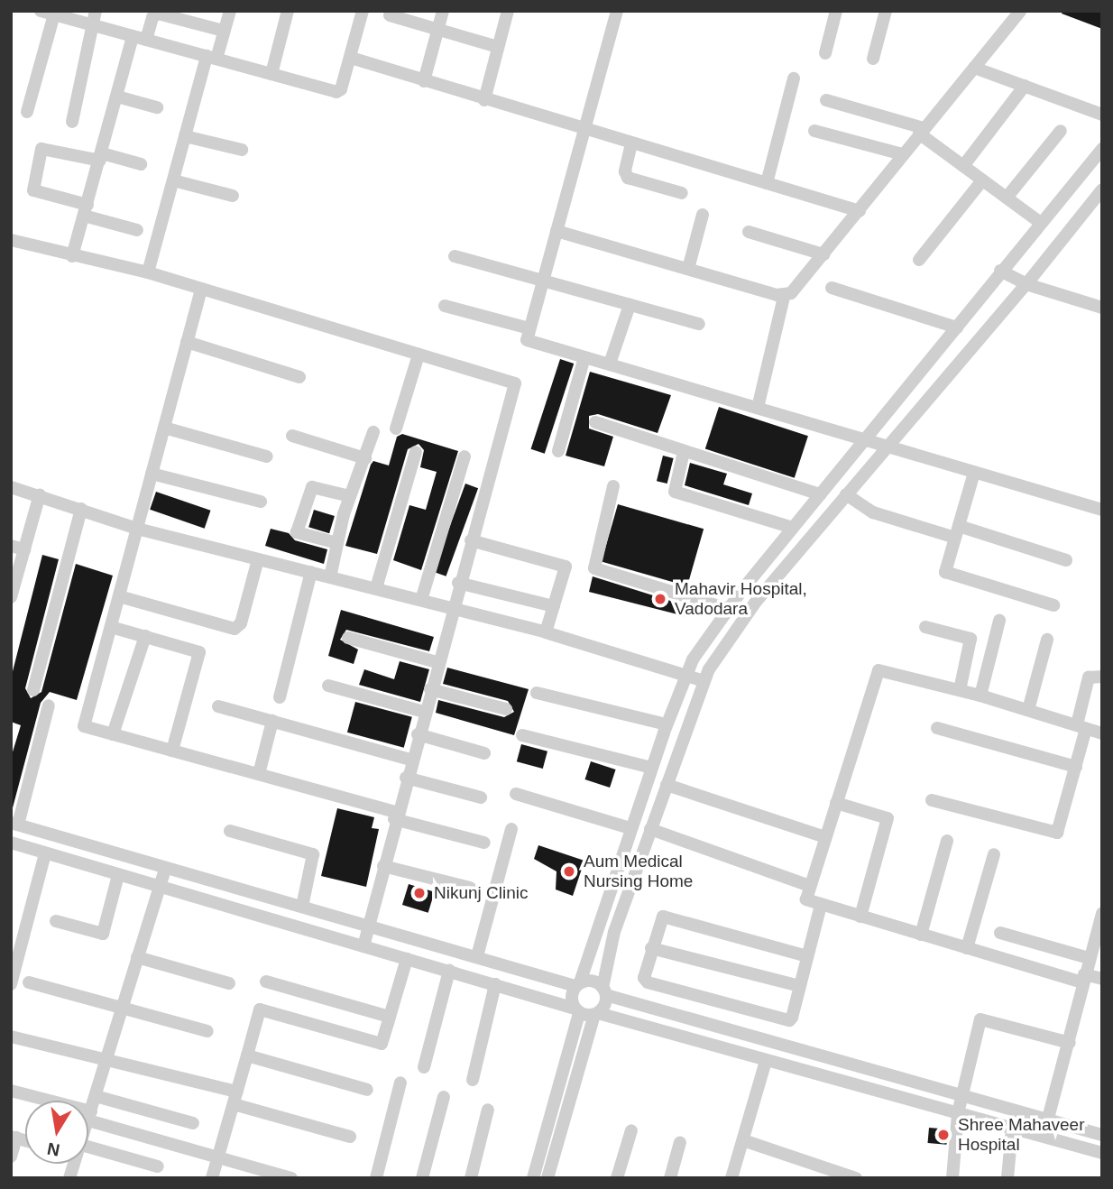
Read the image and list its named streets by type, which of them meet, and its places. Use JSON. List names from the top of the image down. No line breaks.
{"places":["Mahavir Hospital, Vadodara","Aum Medical Nursing Home","Nikunj Clinic","Shree Mahaveer Hospital"],"north":"bottom"}
